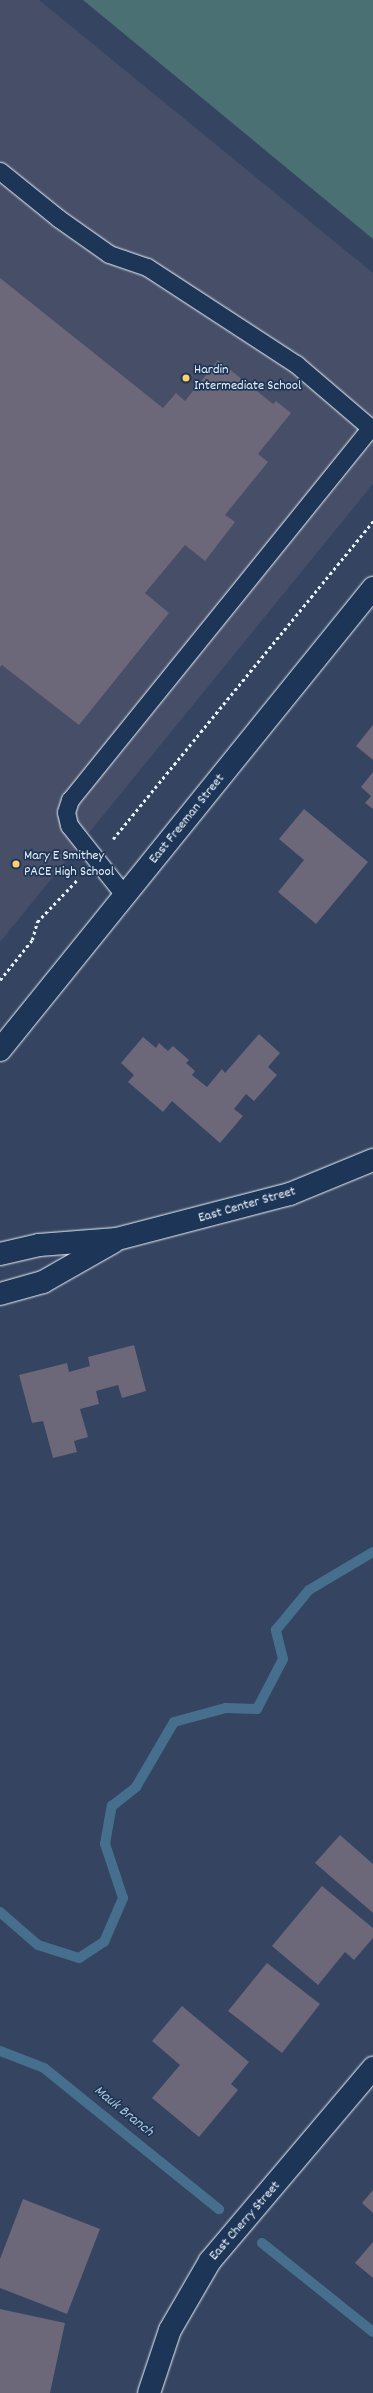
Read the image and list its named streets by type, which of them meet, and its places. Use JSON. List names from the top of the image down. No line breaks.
{"streets":{"street":["East Freeman Street","East Center Street","East Cherry Street"]},"water":["Mauk Branch"],"places":["Hardin Intermediate School","Mary E Smithey PACE High School"]}
